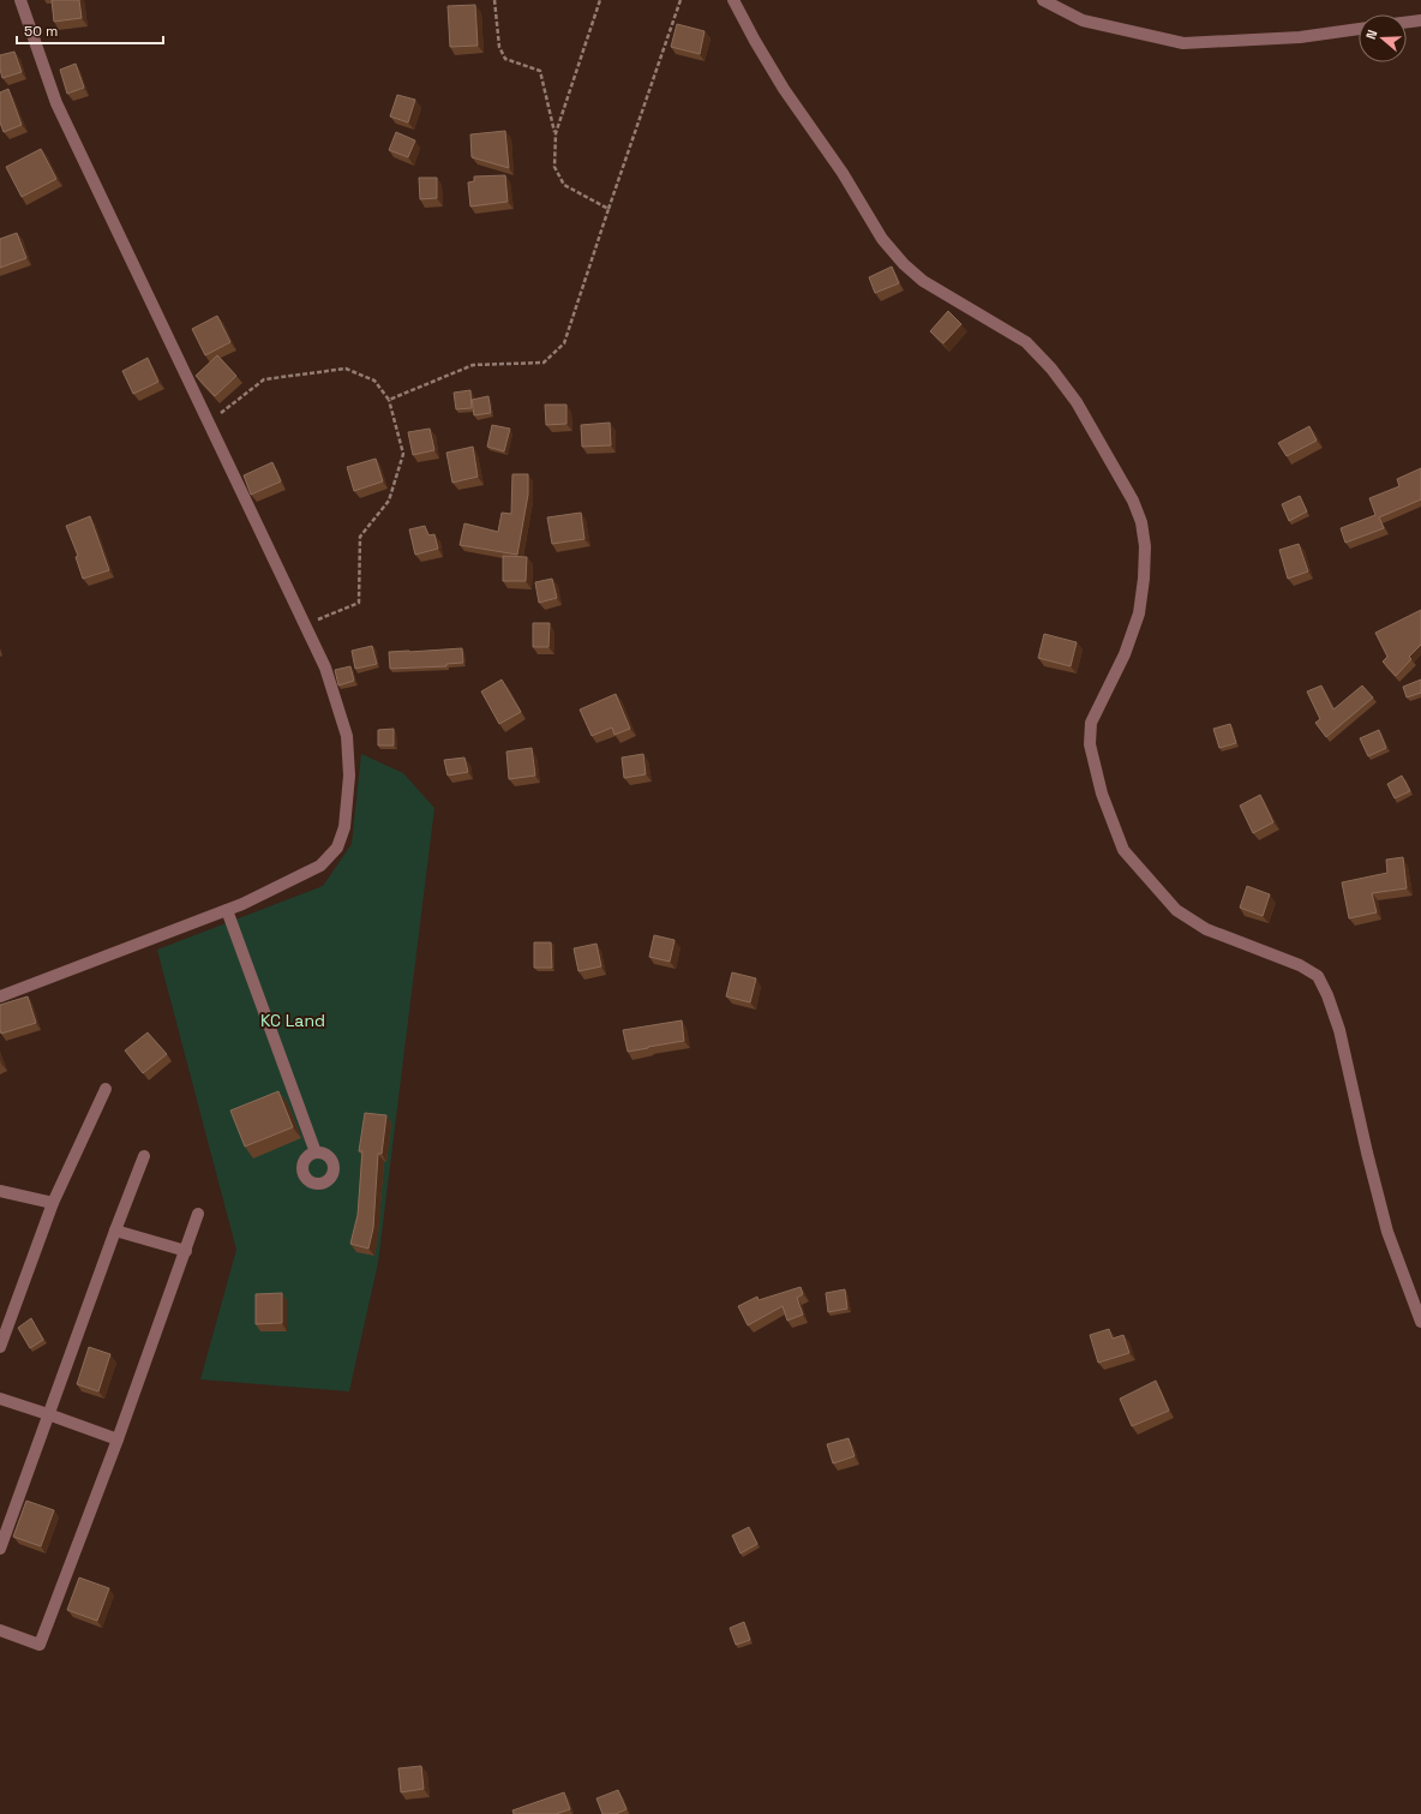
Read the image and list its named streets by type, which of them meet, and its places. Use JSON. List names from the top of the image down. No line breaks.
{"parks":["KC Land"],"scale_bar":"50 m","north":"left"}
